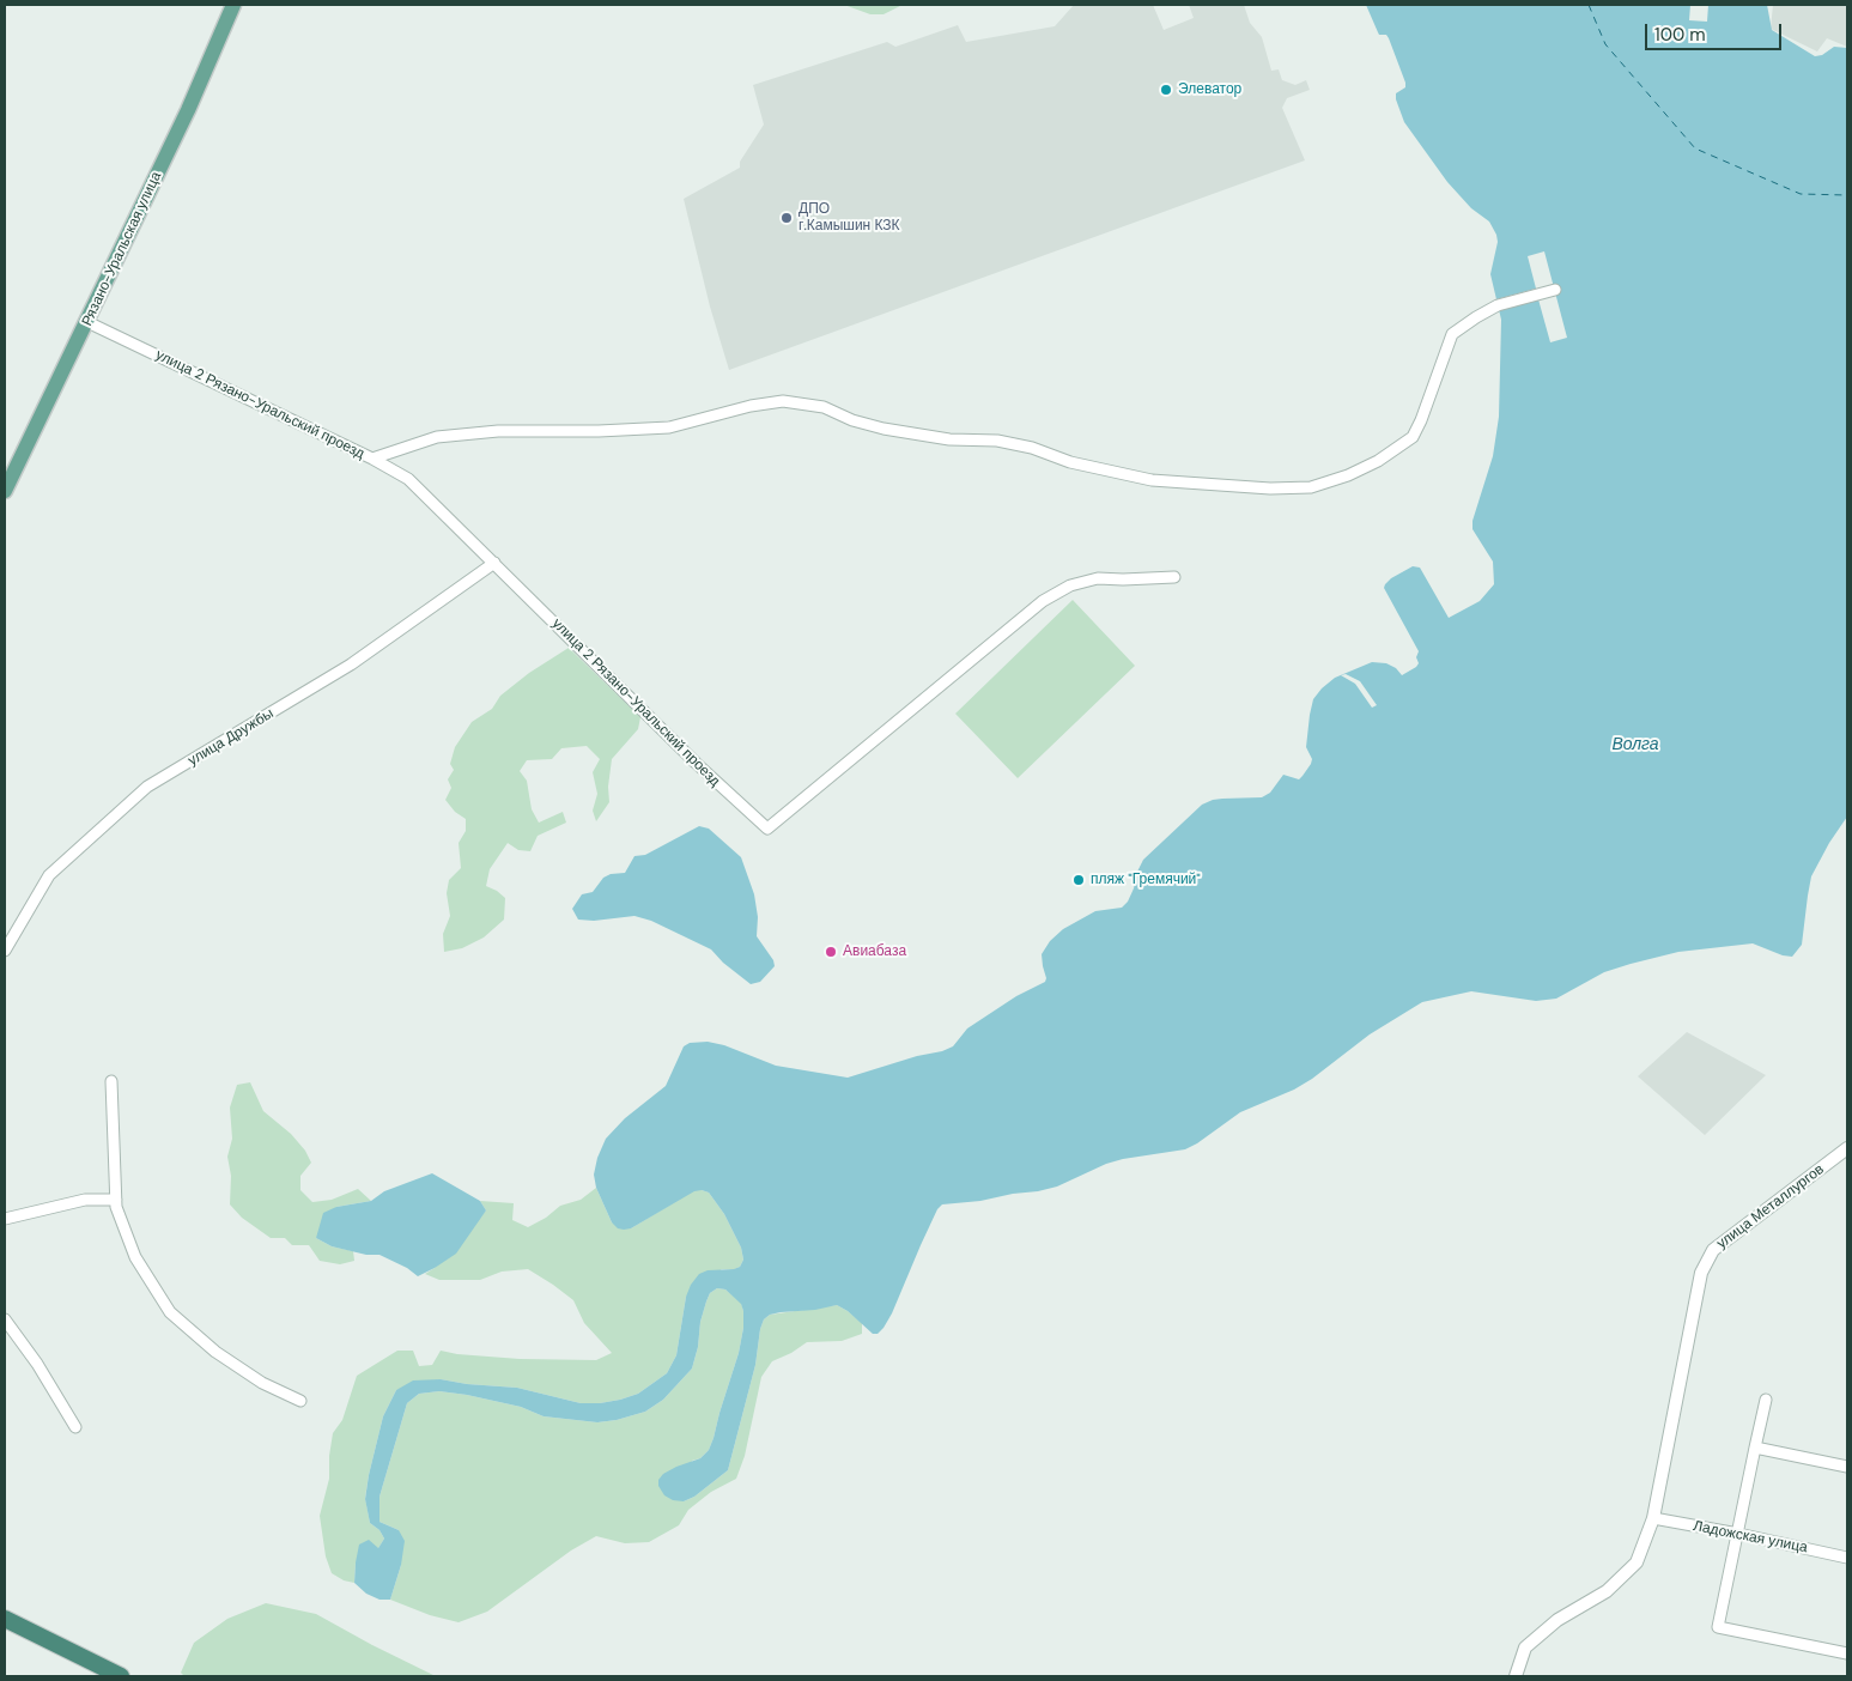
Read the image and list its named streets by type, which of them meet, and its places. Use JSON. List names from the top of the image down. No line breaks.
{"streets":{"main road":["Рязано-Уральская улица"],"street":["улица 2 Рязано-Уральский проезд","улица Дружбы","улица Металлургов","Ладожская улица"]},"crossings":[["Рязано-Уральская улица","улица 2 Рязано-Уральский проезд"],["улица 2 Рязано-Уральский проезд","улица Дружбы"],["улица Металлургов","Ладожская улица"]],"water":["Волга"],"places":["Элеватор","ДПО г.Камышин КЗК","пляж \"Гремячий\"","Авиабаза"],"scale_bar":"100 m"}
